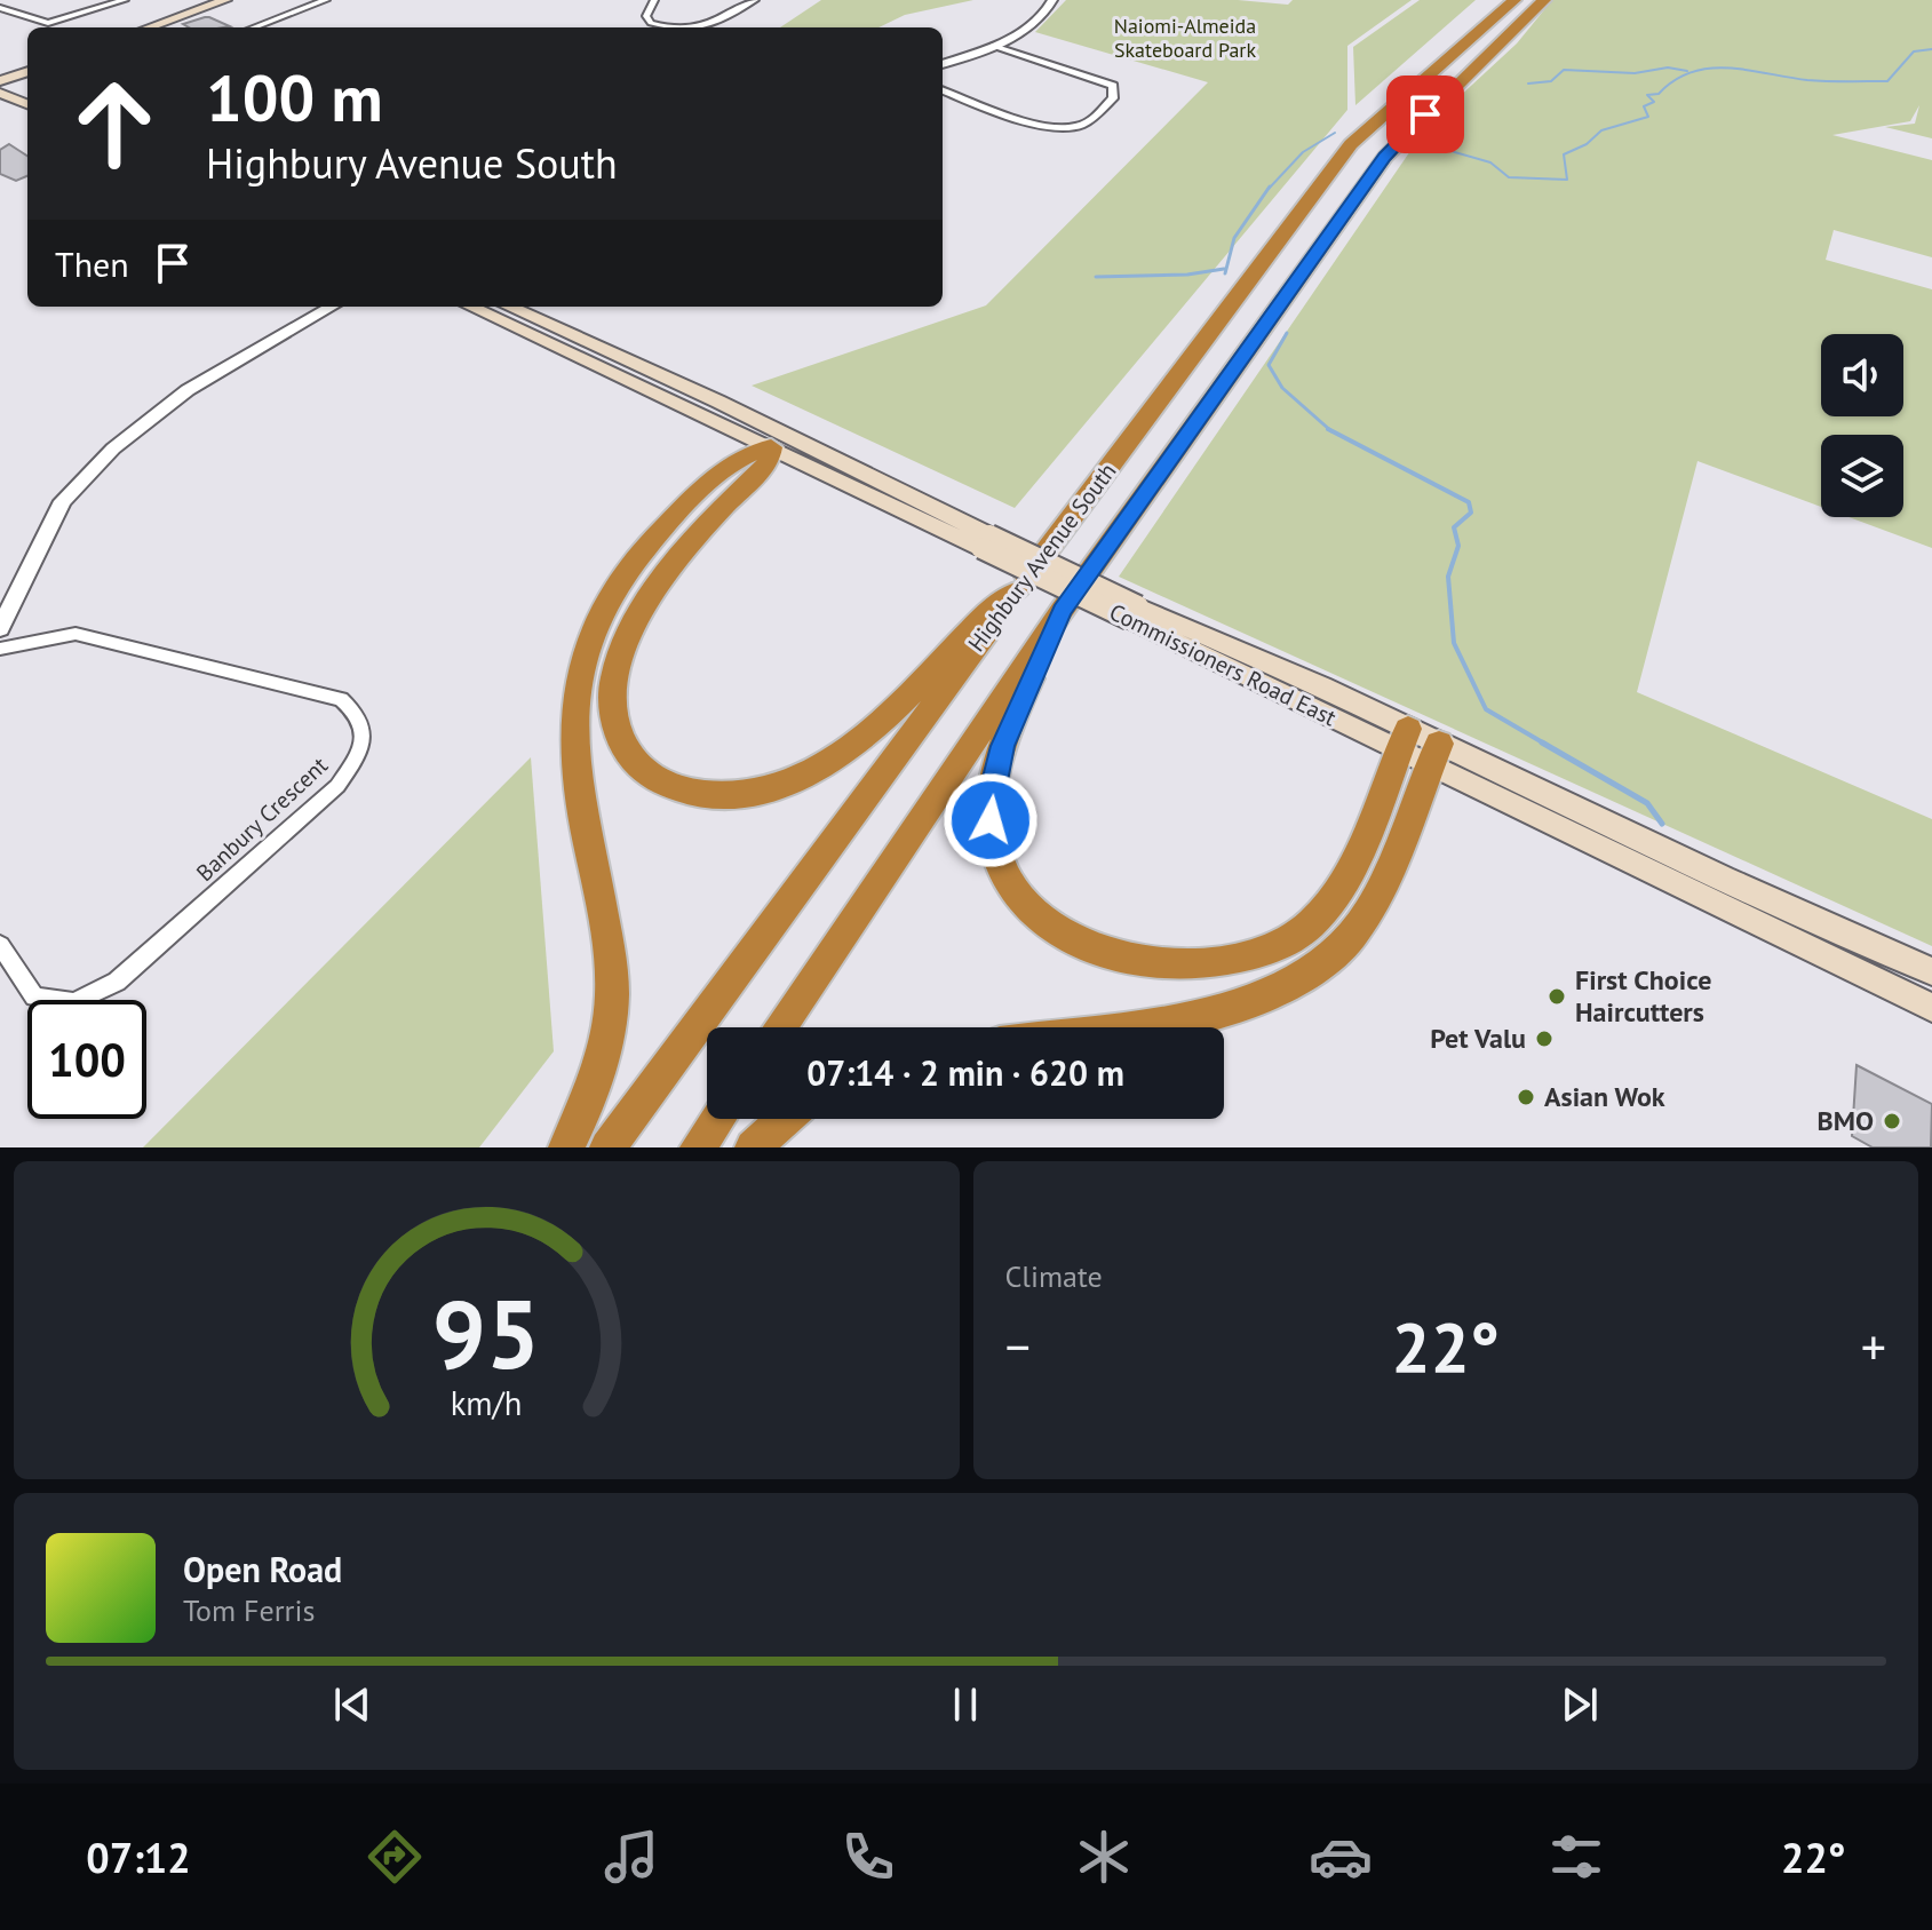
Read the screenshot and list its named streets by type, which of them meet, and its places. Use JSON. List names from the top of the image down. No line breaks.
{"streets":{"highway":["Highbury Avenue South"],"main road":["Commissioners Road East"],"street":["Banbury Crescent"]},"parks":["Naiomi-Almeida Skateboard Park"],"places":["First Choice Haircutters","Pet Valu","Asian Wok","BMO"],"page":{"turn":["100 m","Highbury Avenue South"],"then":"Then","limit":"100","trip":"07:14 · 2 min · 620 m","tile":"Climate","heat":["−","22°","+"],"song":["Open Road","Tom Ferris"],"tabs":["07:12","22°"],"gauge":["95","km/h"]}}
